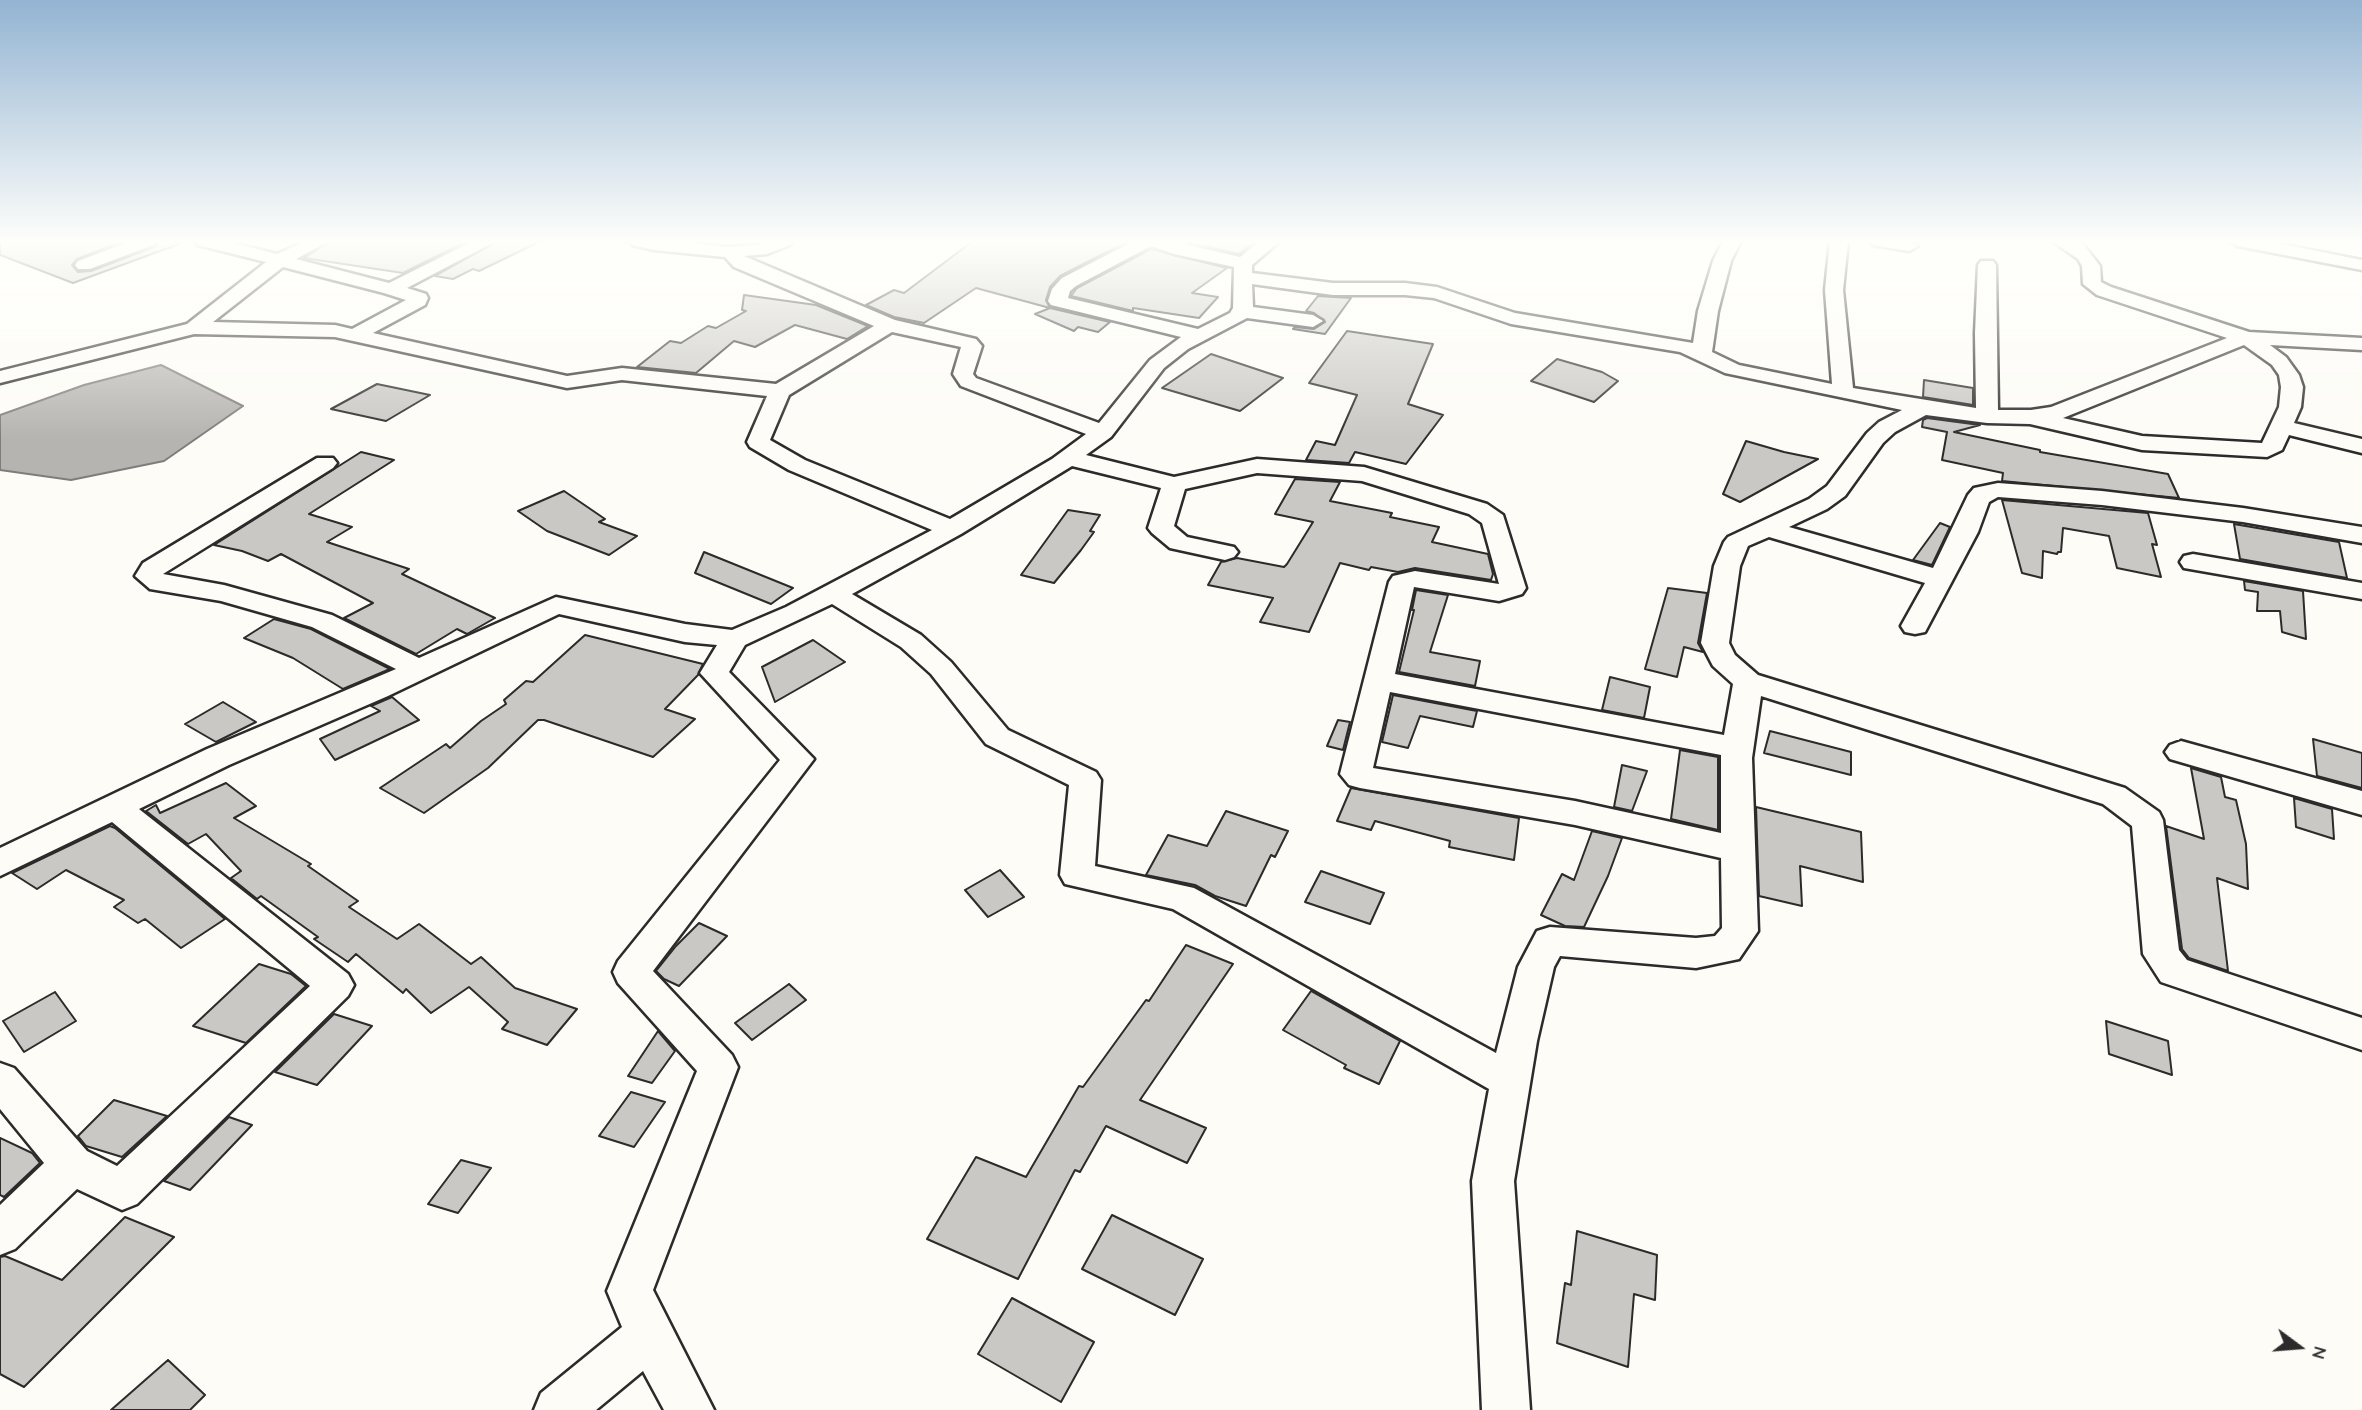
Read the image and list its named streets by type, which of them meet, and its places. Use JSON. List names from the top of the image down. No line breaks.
{"north":"right"}
